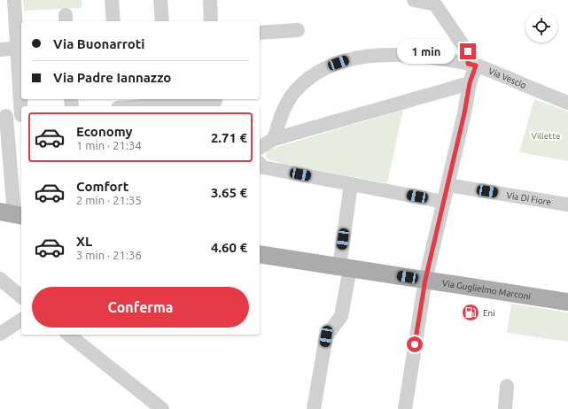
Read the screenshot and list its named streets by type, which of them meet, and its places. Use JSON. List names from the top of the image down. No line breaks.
{"streets":{"main road":["Via Guglielmo Marconi"],"street":["Via Vescio","Via Di Fiore"]},"parks":["Villette"],"places":{"fuel station":["Eni"]},"page":{"banner":["Via Buonarroti","Via Padre Iannazzo"],"bubble":"1 min","list":[{"name":"Economy","note":"1 min · 21:34","value":"2.71 €"},{"name":"Comfort","note":"2 min · 21:35","value":"3.65 €"},{"name":"XL","note":"3 min · 21:36","value":"4.60 €"}],"buttons":"Conferma"}}
